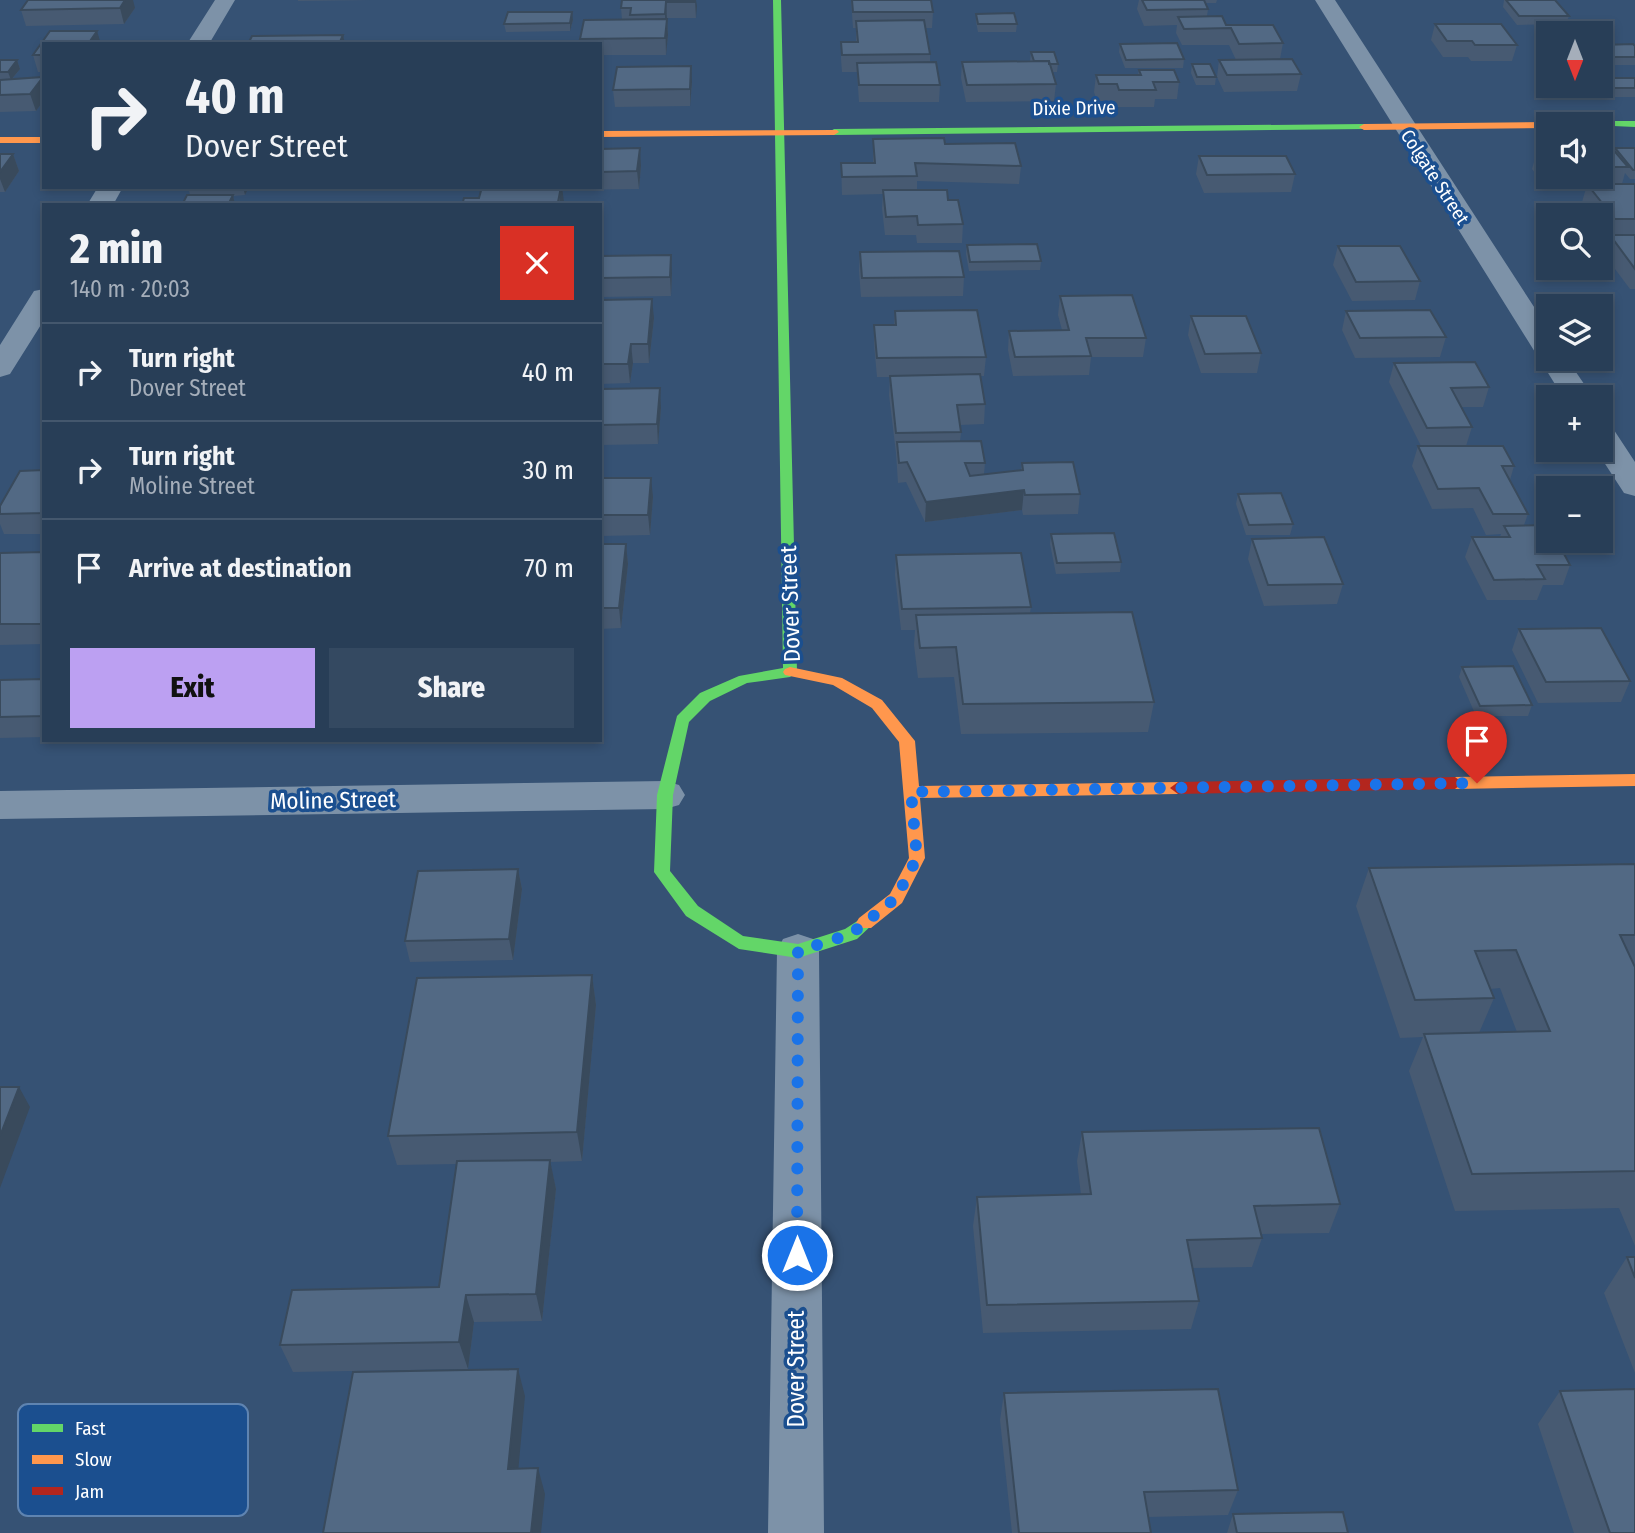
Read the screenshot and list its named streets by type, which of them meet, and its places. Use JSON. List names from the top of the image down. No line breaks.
{"streets":{"street":["Dixie Drive","Colgate Street","Dover Street","Moline Street"]},"crossings":[["Dixie Drive","Colgate Street"],["Dixie Drive","Dover Street"]],"legend":["Fast","Slow","Jam"],"north":"bottom","page":{"map_buttons":["+","−"],"turn":["40 m","Dover Street"],"heading":["2 min","140 m · 20:03"],"list":[{"name":"Turn right","note":"Dover Street","value":"40 m"},{"name":"Turn right","note":"Moline Street","value":"30 m"},{"name":"Arrive at destination","value":"70 m"}],"buttons":["Exit","Share"]}}
